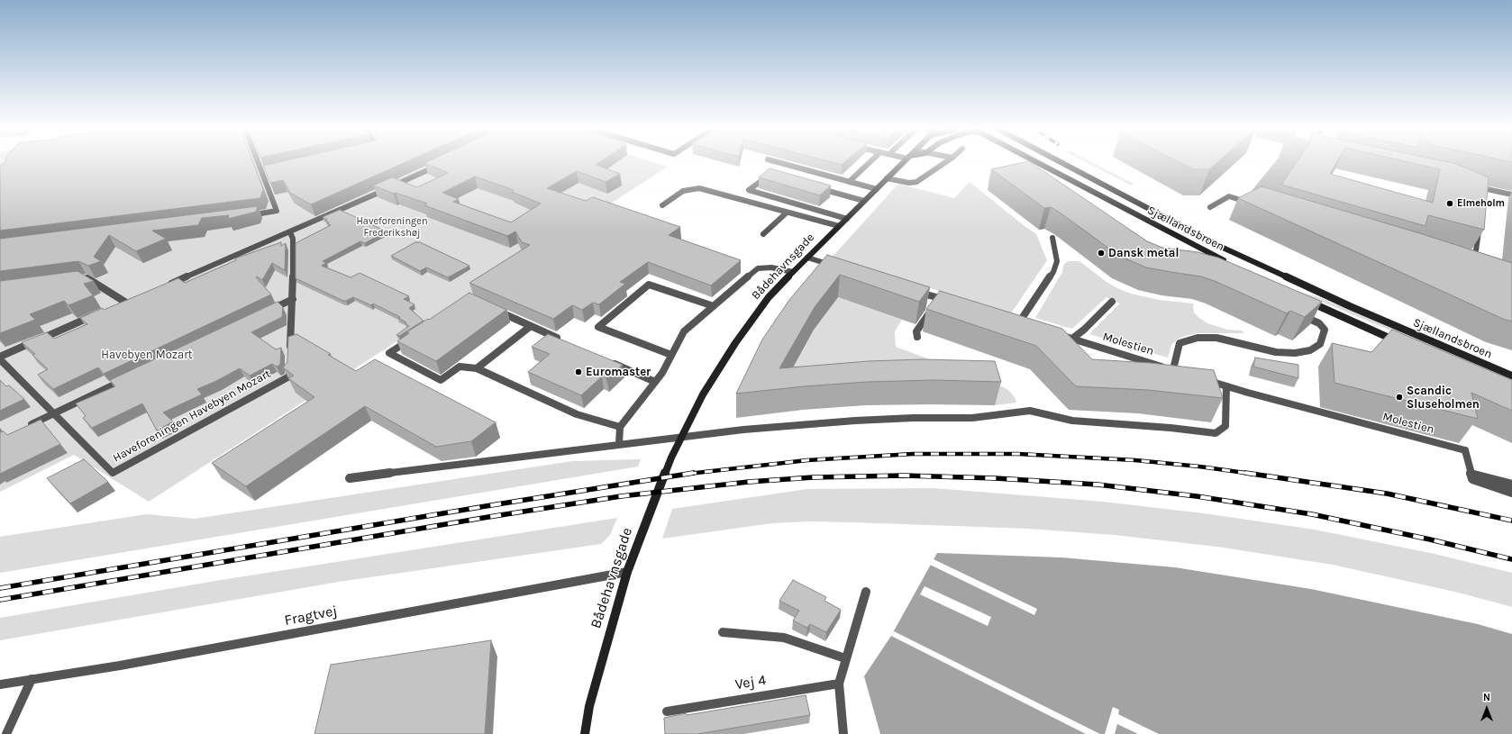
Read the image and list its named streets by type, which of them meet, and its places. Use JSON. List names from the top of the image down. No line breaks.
{"streets":{"street":["Sjællandsbroen","Bådehavnsgade","Molestien","Haveforeningen Havebyen Mozart","Fragtvej","Vej 4"]},"crossings":[["Bådehavnsgade","Fragtvej"]],"parks":["Haveforeningen Frederikshøj","Havebyen Mozart"],"places":["Elmeholm","Dansk metal","Euromaster","Scandic Sluseholmen"],"north":"top"}
